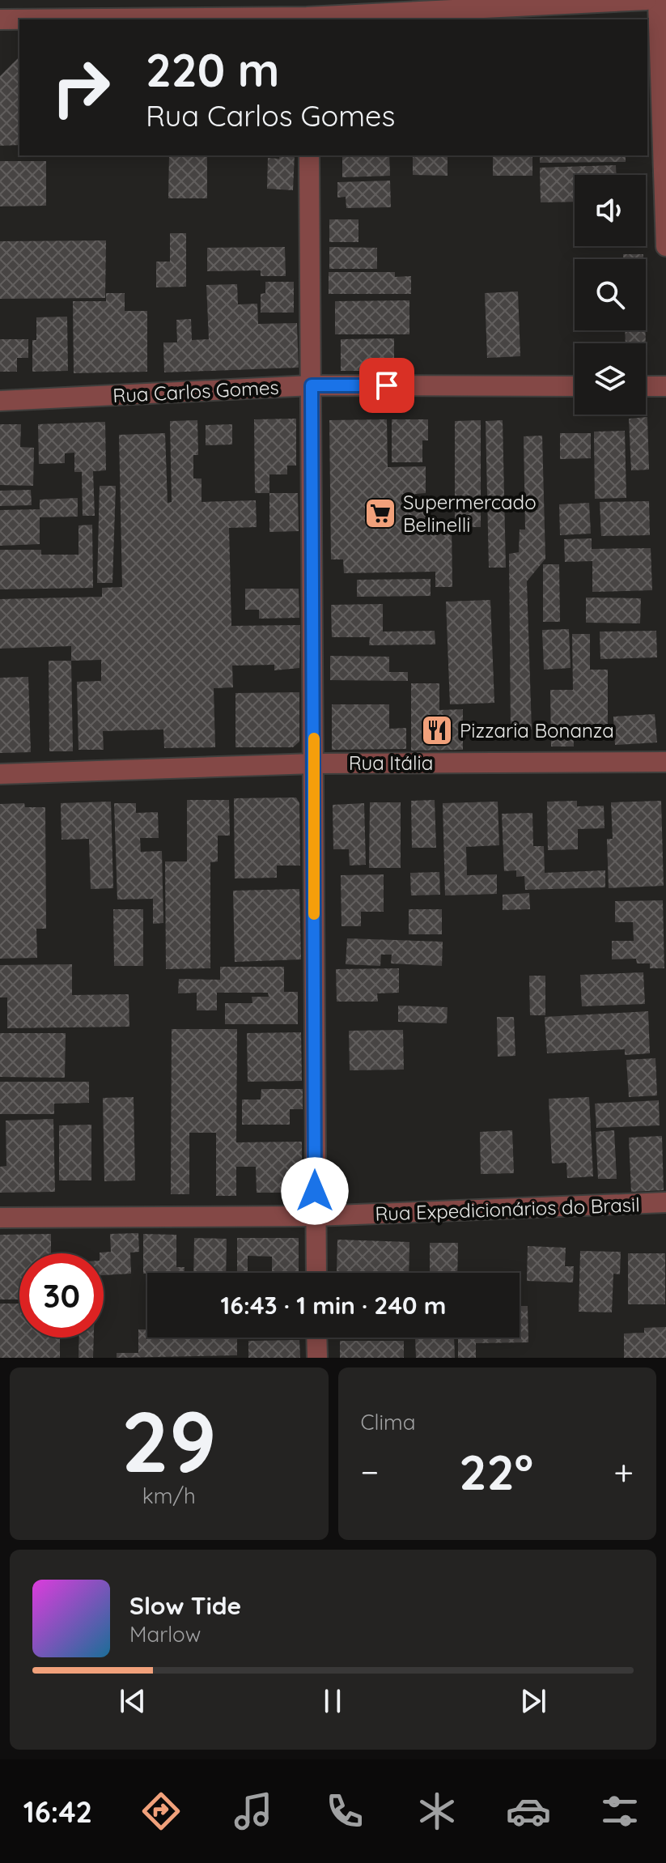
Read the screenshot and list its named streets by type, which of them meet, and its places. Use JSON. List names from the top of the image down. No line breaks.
{"streets":{"street":["Rua Carlos Gomes","Rua Itália","Rua Expedicionários do Brasil"]},"places":{"supermarket":["Supermercado Belinelli"],"restaurant":["Pizzaria Bonanza"]},"page":{"turn":["220 m","Rua Carlos Gomes"],"limit":"30","trip":"16:43 · 1 min · 240 m","tile":[["29","km/h"],"Clima"],"heat":["−","22°","+"],"song":["Slow Tide","Marlow"],"tabs":"16:42"}}
